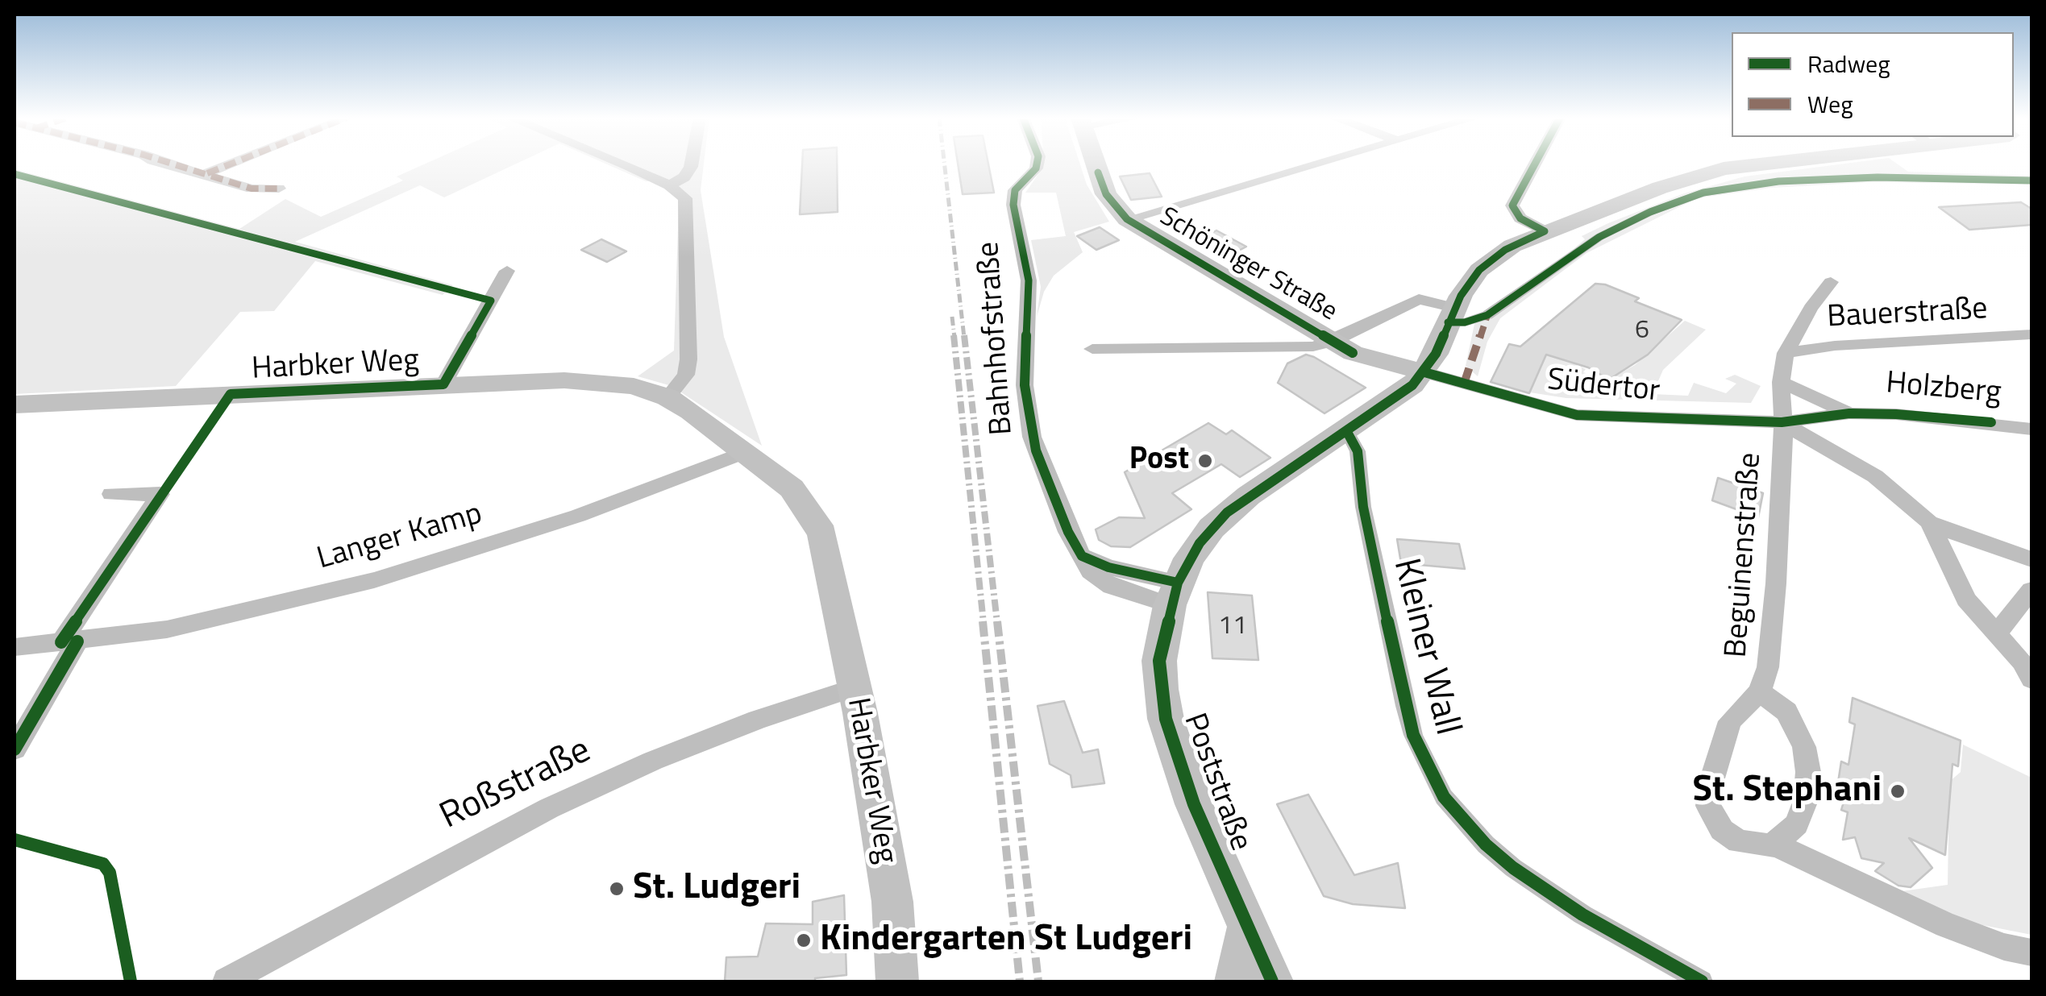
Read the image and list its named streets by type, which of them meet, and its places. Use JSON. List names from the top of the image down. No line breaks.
{"streets":{"main road":["Schöninger Straße","Harbker Weg","Poststraße"],"street":["Bauerstraße","Bahnhofstraße","Südertor","Holzberg","Langer Kamp","Beguinenstraße","Kleiner Wall","Roßstraße"]},"crossings":[["Schöninger Straße","Südertor"],["Schöninger Straße","Poststraße"],["Bauerstraße","Beguinenstraße"],["Bahnhofstraße","Poststraße"],["Harbker Weg","Langer Kamp"],["Harbker Weg","Roßstraße"],["Südertor","Holzberg"],["Südertor","Beguinenstraße"],["Südertor","Poststraße"],["Kleiner Wall","Poststraße"]],"places":["Post","St. Stephani","St. Ludgeri","Kindergarten St Ludgeri"],"house_numbers":["6","11"],"legend":["Radweg","Weg"]}
